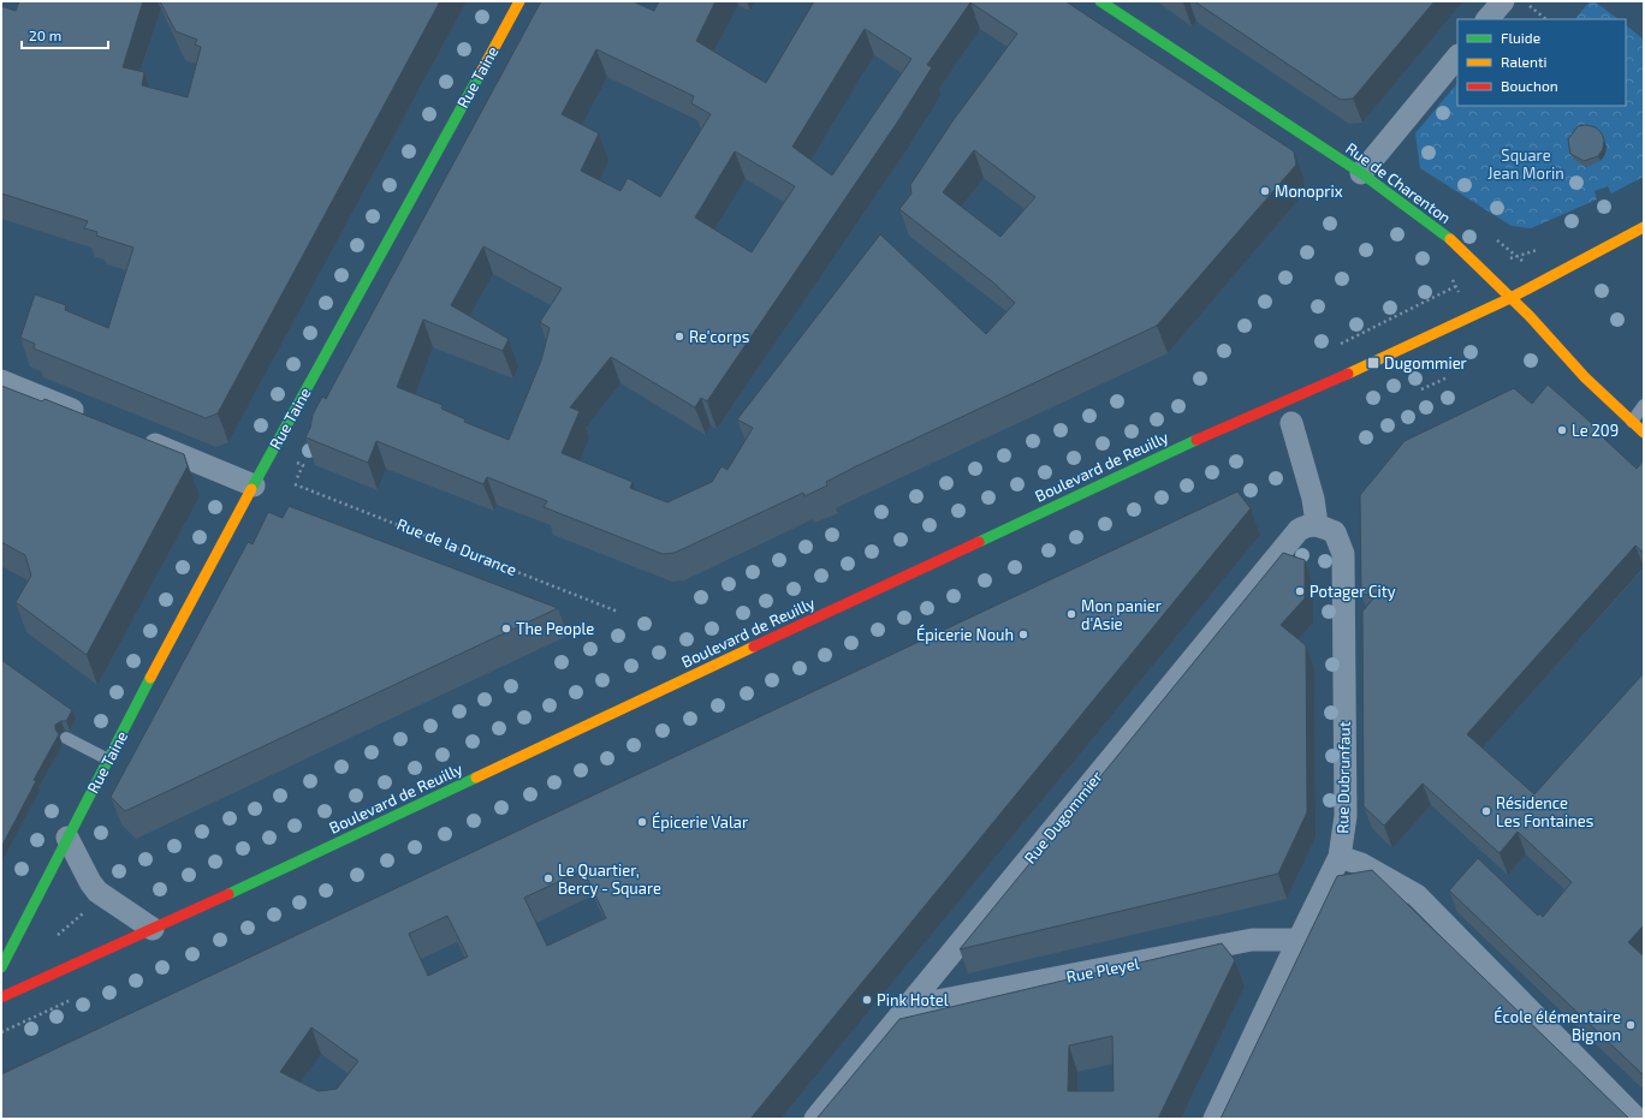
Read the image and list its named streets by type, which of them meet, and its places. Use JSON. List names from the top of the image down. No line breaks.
{"streets":{"street":["Rue Taine","Rue de Charenton","Boulevard de Reuilly","Rue Dubrunfaut","Rue Dugommier","Rue Pleyel"],"path":["Rue de la Durance"]},"crossings":[["Rue de Charenton","Boulevard de Reuilly"],["Rue Dubrunfaut","Rue Dugommier"],["Rue Dubrunfaut","Rue Pleyel"],["Rue Dugommier","Rue Pleyel"]],"parks":["Square Jean Morin"],"places":{"other":["Monoprix","Re'corps","Le 209","Potager City","Mon panier d'Asie","The People","Épicerie Nouh","Résidence Les Fontaines","Épicerie Valar","Le Quartier, Bercy - Square","Pink Hotel","École élémentaire Bignon"],"transit":["Dugommier"]},"legend":["Fluide","Ralenti","Bouchon"],"scale_bar":"20 m"}
